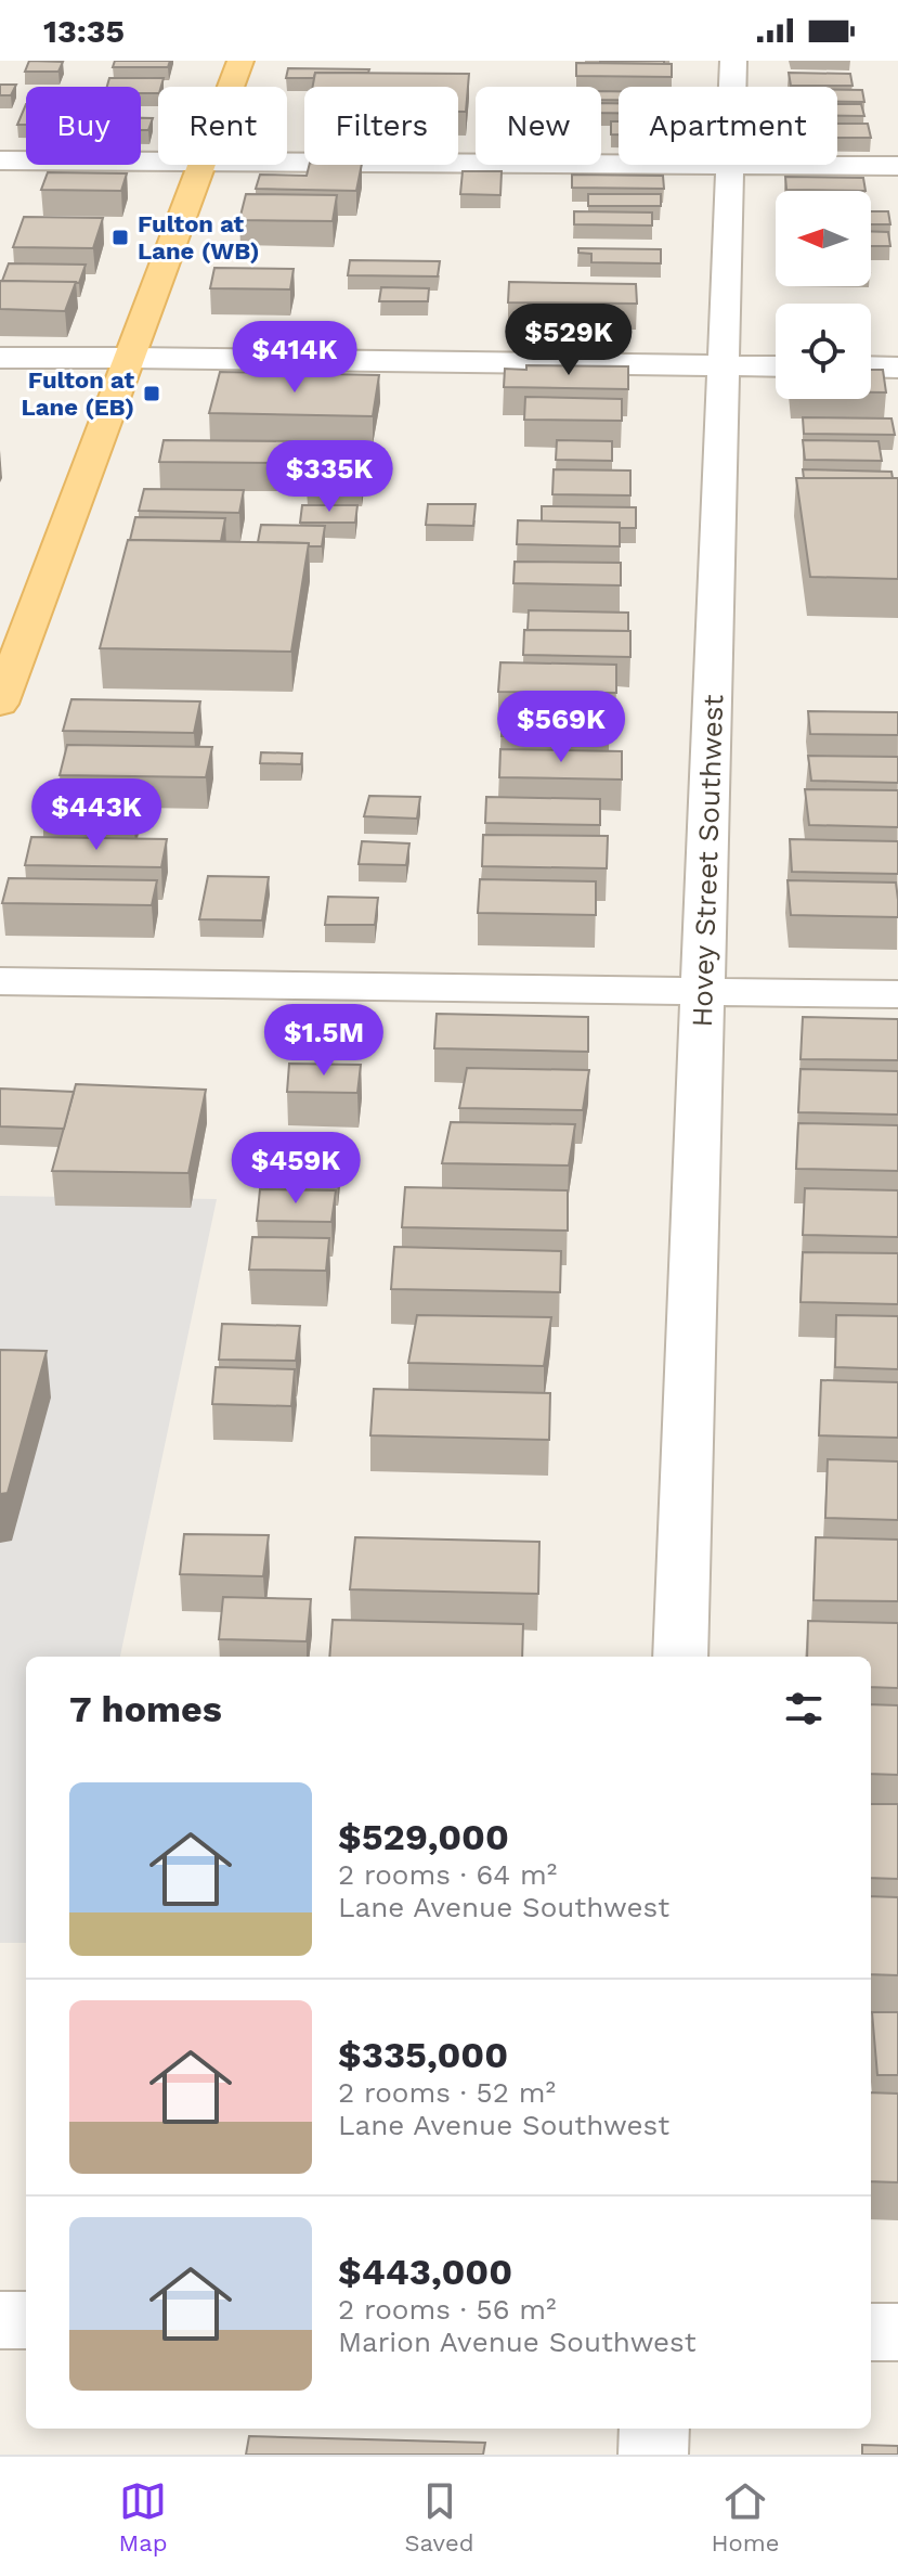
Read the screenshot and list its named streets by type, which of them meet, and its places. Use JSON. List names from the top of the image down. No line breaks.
{"streets":{"street":["Hovey Street Southwest"]},"places":{"transit":["Fulton at Lane (WB)","Fulton at Lane (EB)"]},"north":"left","page":{"status":"13:35","chip":["Buy","Rent","Filters","New","Apartment"],"price":["$529K","$414K","$335K","$569K","$443K","$1.5M","$459K"],"heading":"7 homes","list":[{"name":"$529,000","note":"2 rooms · 64 m² · Lane Avenue Southwest"},{"name":"$335,000","note":"2 rooms · 52 m² · Lane Avenue Southwest"},{"name":"$443,000","note":"2 rooms · 56 m² · Marion Avenue Southwest"}],"tabs":["Map","Saved","Home"]}}
